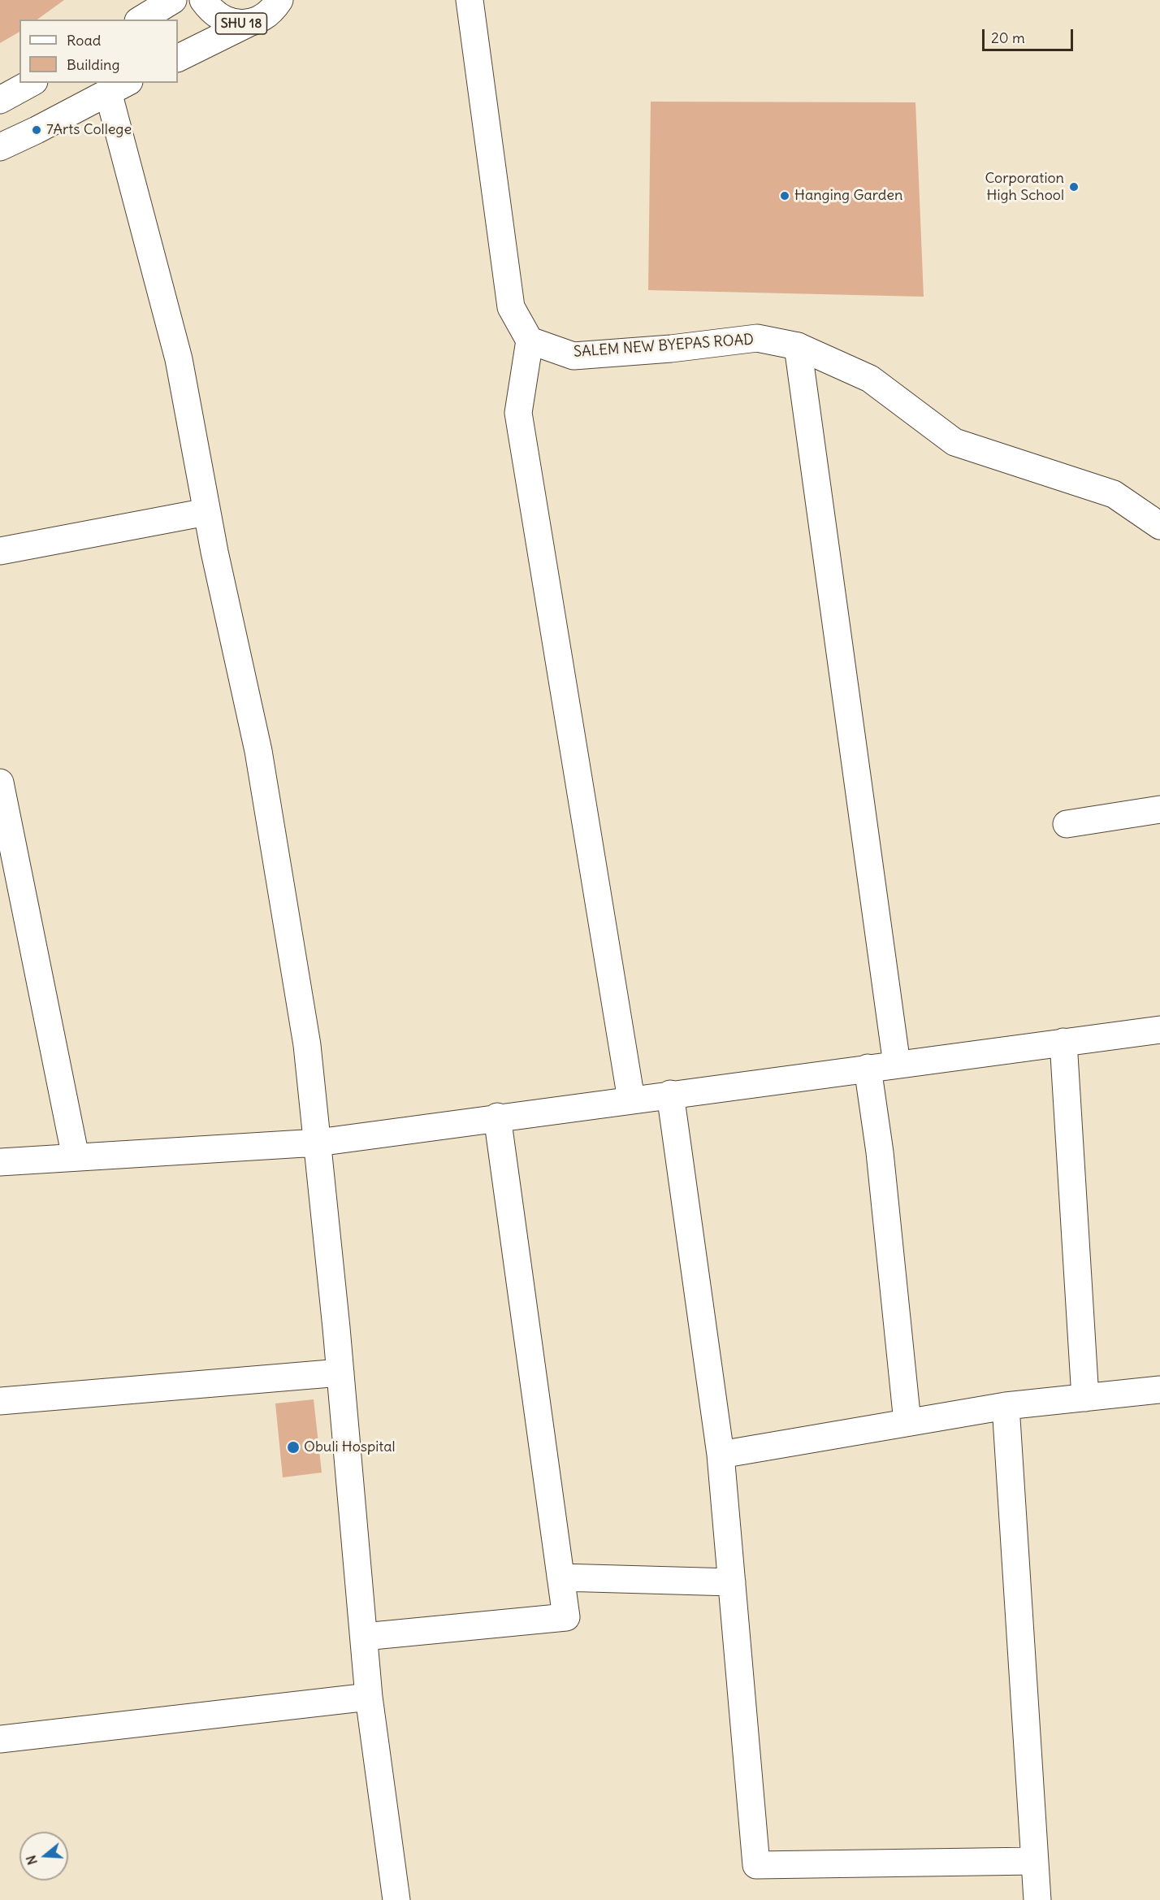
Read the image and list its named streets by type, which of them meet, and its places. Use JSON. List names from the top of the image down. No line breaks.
{"streets":{"street":["SHU 18","SALEM NEW BYEPAS ROAD"]},"places":["7Arts College","Corporation High School","Hanging Garden","Obuli Hospital"],"legend":["Road","Building"],"scale_bar":"20 m","north":"left"}
